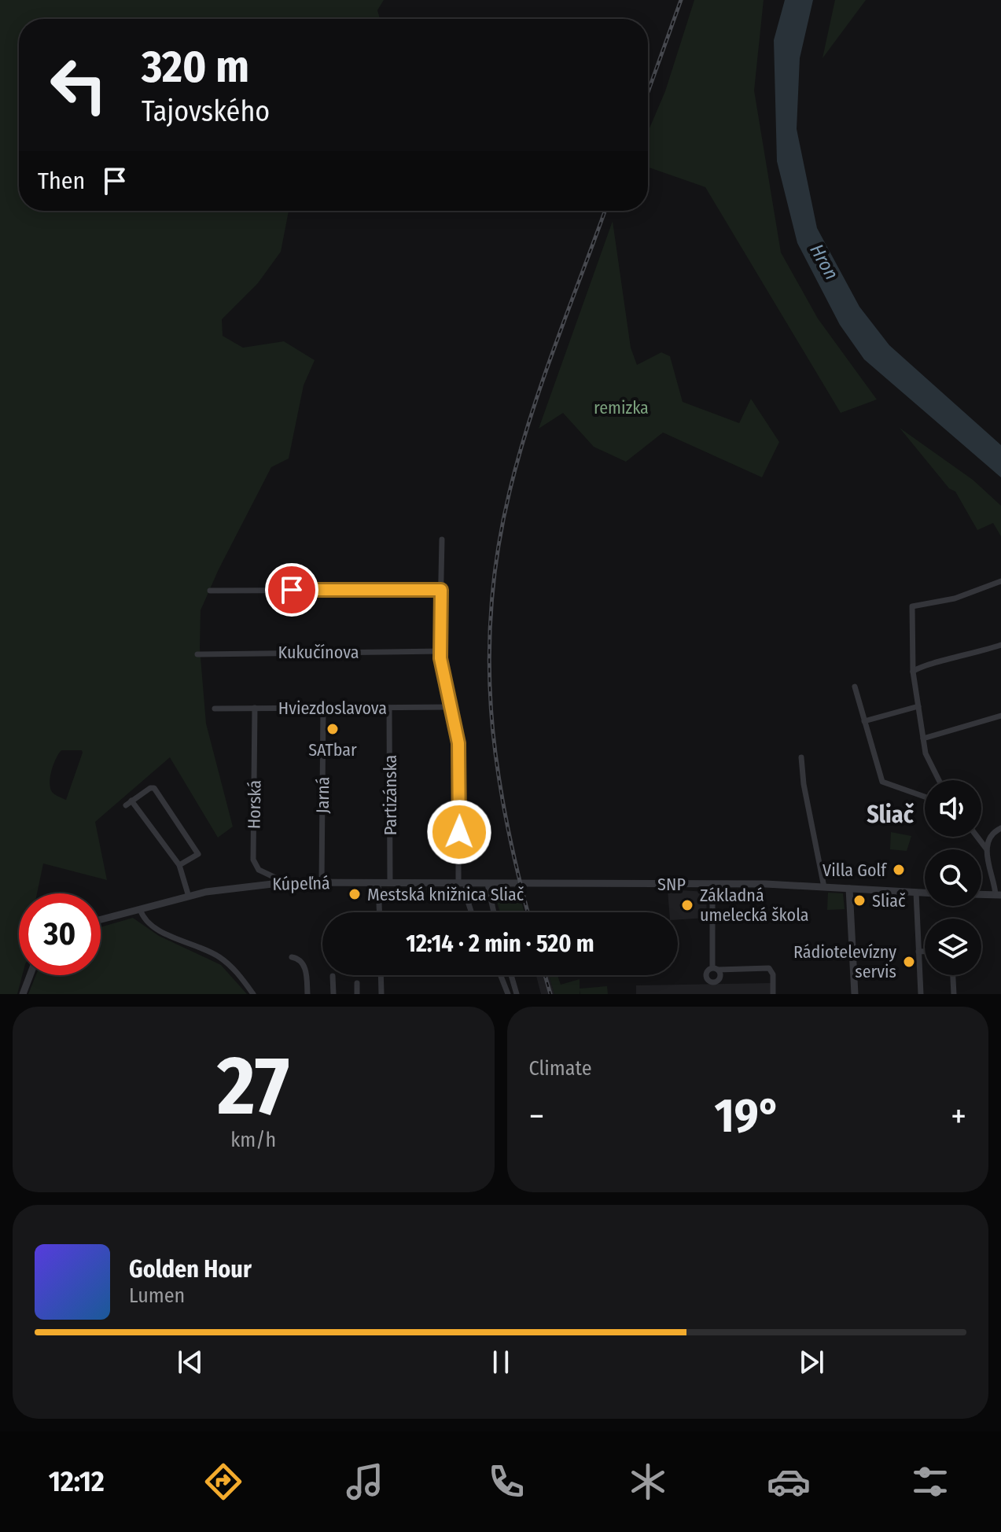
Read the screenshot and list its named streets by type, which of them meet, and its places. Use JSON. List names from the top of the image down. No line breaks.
{"streets":{"street":["Kukučínova","Hviezdoslavova","Jarná","Partizánska","Horská","Kúpeľná","SNP"]},"crossings":[["Hviezdoslavova","Jarná"],["Hviezdoslavova","Partizánska"],["Hviezdoslavova","Horská"],["Jarná","Kúpeľná"],["Partizánska","Kúpeľná"],["Horská","Kúpeľná"],["Kúpeľná","SNP"]],"districts":["Sliač"],"water":["Hron"],"parks":["remizka"],"places":["SATbar","Villa Golf","Mestská knižnica Sliač","Sliač","Základná umelecká škola","Rádiotelevízny servis"],"page":{"turn":["320 m","Tajovského"],"then":"Then","limit":"30","trip":"12:14 · 2 min · 520 m","tile":[["27","km/h"],"Climate"],"heat":["−","19°","+"],"song":["Golden Hour","Lumen"],"tabs":"12:12"}}
